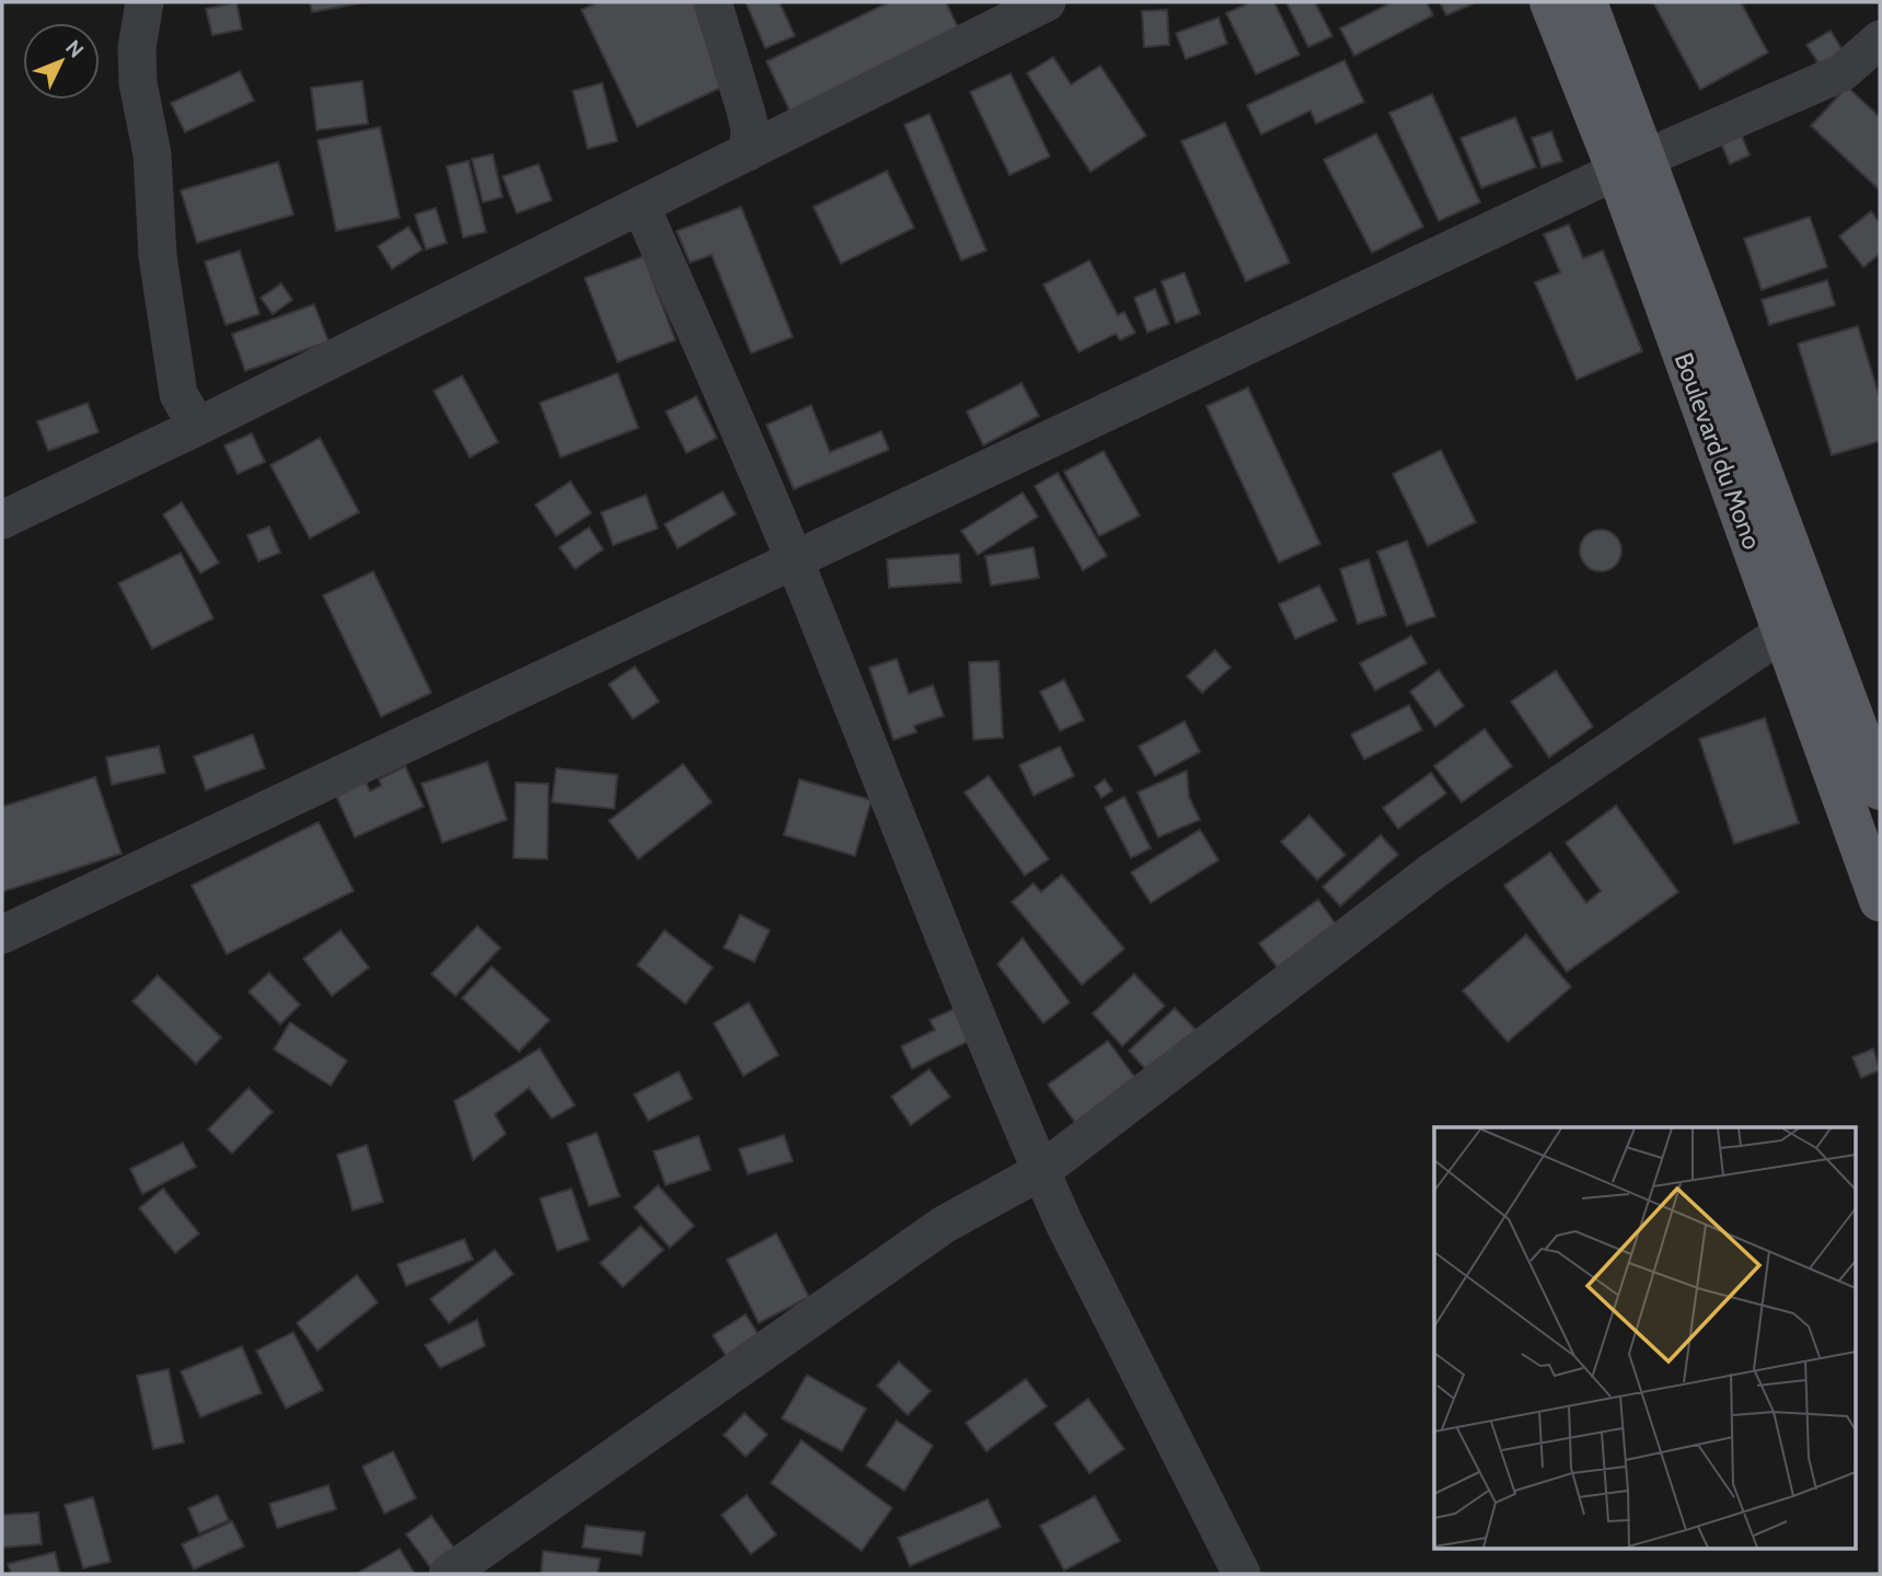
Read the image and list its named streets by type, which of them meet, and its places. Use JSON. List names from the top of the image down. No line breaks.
{"streets":{"main road":["Boulevard du Mono"]},"north":"top right"}
